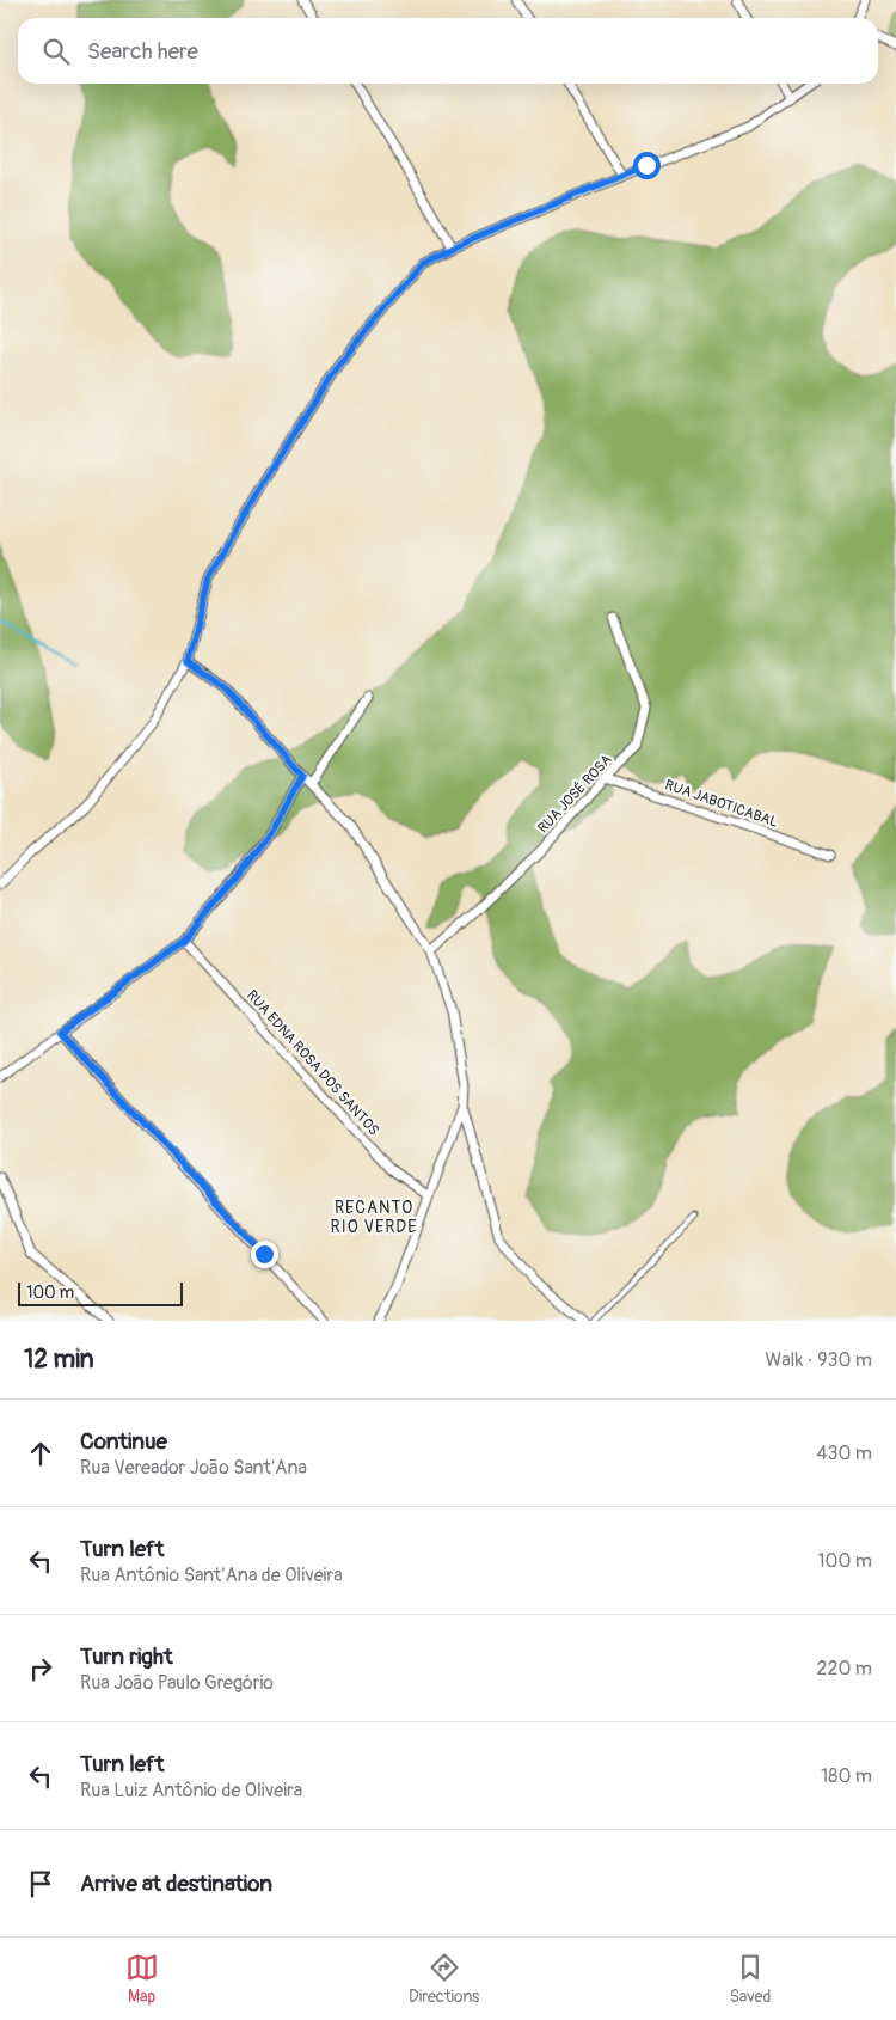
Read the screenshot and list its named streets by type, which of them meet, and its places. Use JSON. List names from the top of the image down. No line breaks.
{"streets":{"street":["RUA JOSÉ ROSA","RUA JABOTICABAL","RUA EDNA ROSA DOS SANTOS"]},"crossings":[["RUA JOSÉ ROSA","RUA JABOTICABAL"]],"districts":["RECANTO RIO VERDE"],"scale_bar":"100 m","page":{"search":"Search here","scale":"100 m","heading":["12 min","Walk · 930 m"],"list":[["Continue","Rua Vereador João Sant'Ana","430 m"],["Turn left","Rua Antônio Sant'Ana de Oliveira","100 m"],["Turn right","Rua João Paulo Gregório","220 m"],["Turn left","Rua Luiz Antônio de Oliveira","180 m"],"Arrive at destination"],"nav":["Map","Directions","Saved"]}}
